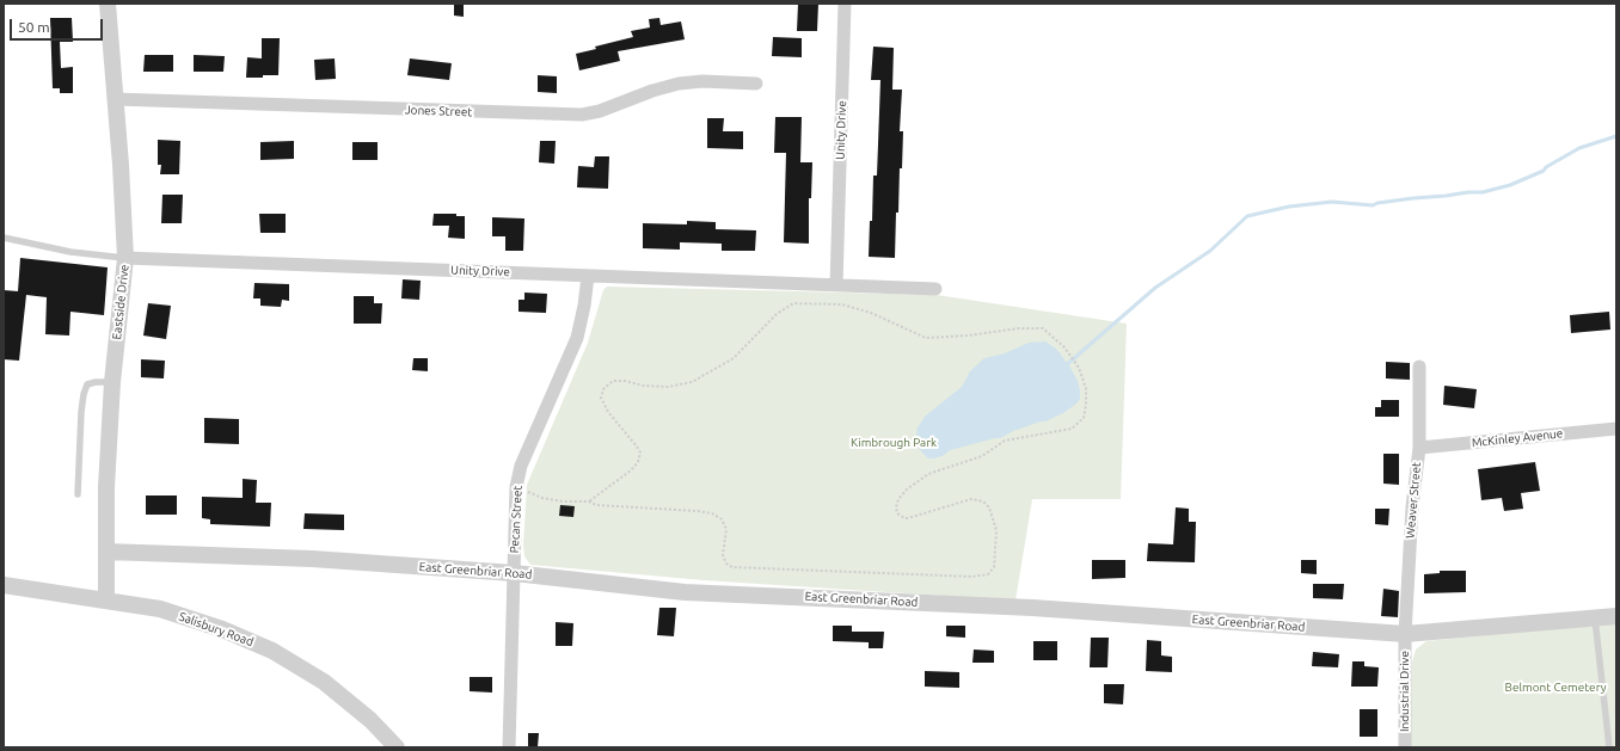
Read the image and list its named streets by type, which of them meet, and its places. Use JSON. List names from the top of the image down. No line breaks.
{"streets":{"street":["Jones Street","Unity Drive","Eastside Drive","McKinley Avenue","Weaver Street","Pecan Street","East Greenbriar Road","Salisbury Road","Industrial Drive"]},"crossings":[["Jones Street","Eastside Drive"],["Unity Drive","Eastside Drive"],["Unity Drive","Pecan Street"],["Eastside Drive","East Greenbriar Road"],["Eastside Drive","Salisbury Road"],["McKinley Avenue","Weaver Street"],["Weaver Street","East Greenbriar Road"],["Weaver Street","Industrial Drive"],["Pecan Street","East Greenbriar Road"],["East Greenbriar Road","Industrial Drive"]],"parks":["Kimbrough Park","Belmont Cemetery"],"scale_bar":"50 m"}
